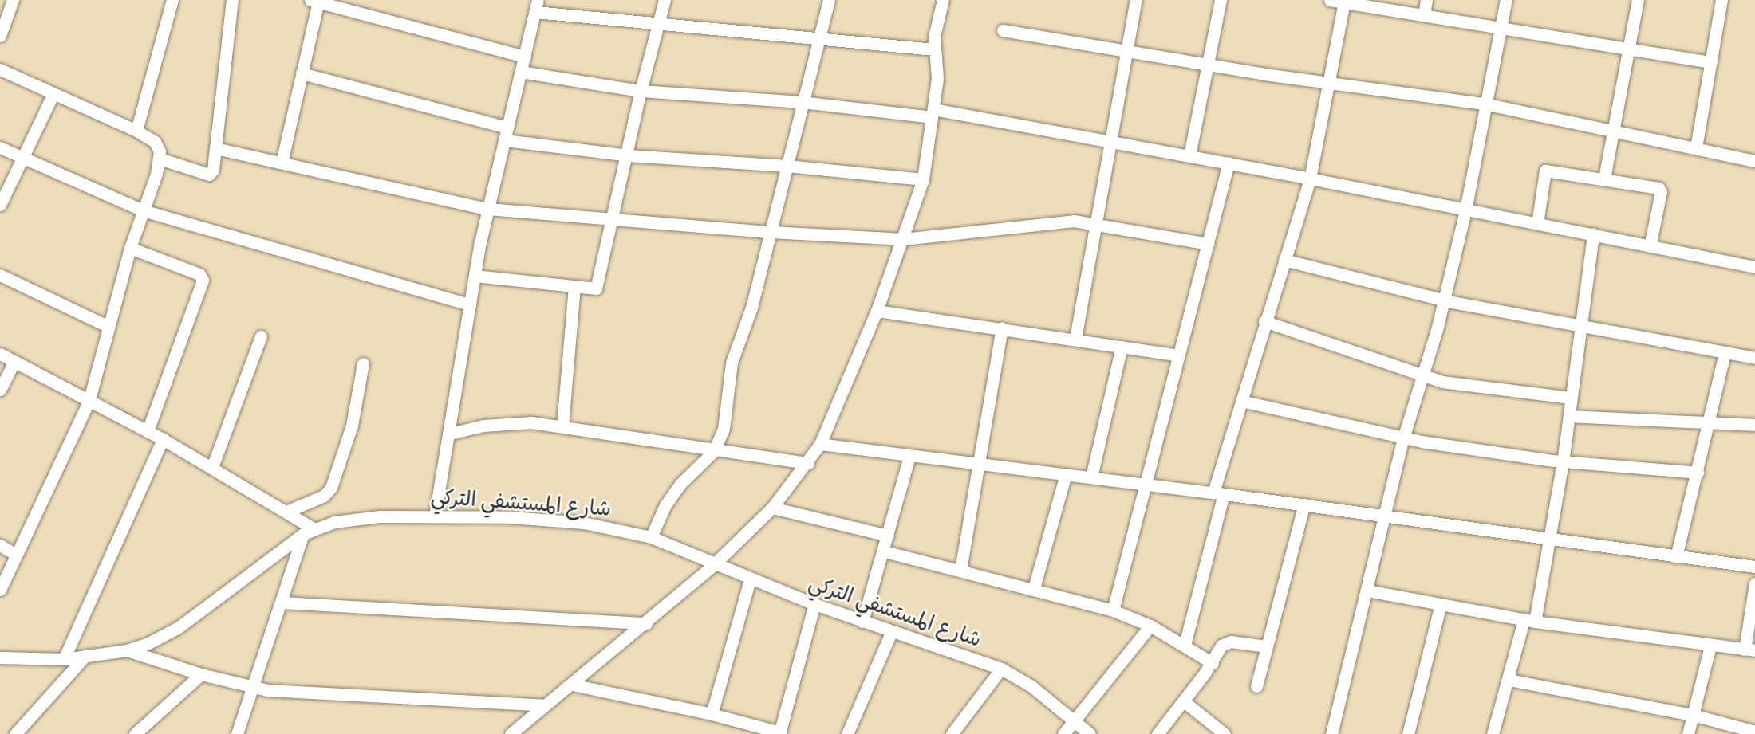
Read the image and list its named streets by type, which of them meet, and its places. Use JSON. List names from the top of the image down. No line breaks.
{"streets":{"street":["شارع المستشفي التركي"]}}
